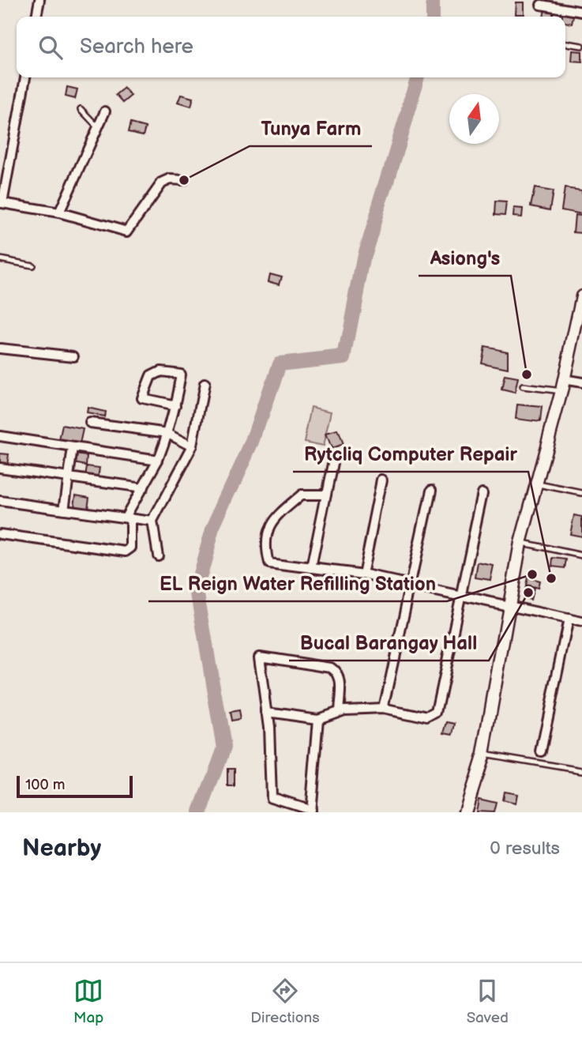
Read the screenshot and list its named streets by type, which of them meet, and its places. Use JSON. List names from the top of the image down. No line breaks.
{"places":["Tunya Farm","Asiong's","EL Reign Water Refilling Station","Rytcliq Computer Repair","Bucal Barangay Hall"],"scale_bar":"100 m","north":"top","page":{"search":"Search here","scale":"100 m","heading":["Nearby","0 results"],"nav":["Map","Directions","Saved"]}}
